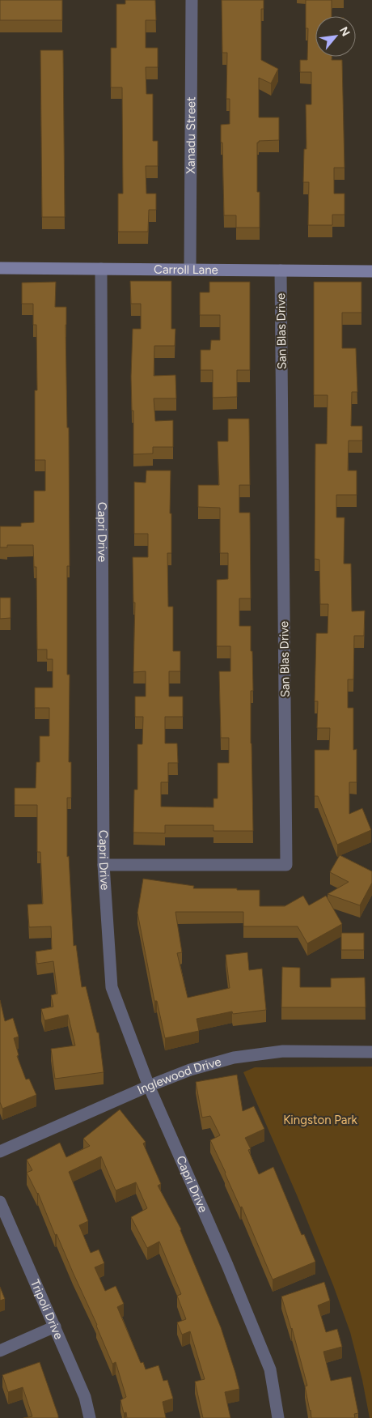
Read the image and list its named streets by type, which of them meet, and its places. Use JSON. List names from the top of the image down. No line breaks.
{"streets":{"street":["Xanadu Street","Carroll Lane","San Blas Drive","Capri Drive","Inglewood Drive","Tripoli Drive"]},"crossings":[["Xanadu Street","Carroll Lane"],["Carroll Lane","San Blas Drive"],["Carroll Lane","Capri Drive"],["San Blas Drive","Capri Drive"],["Capri Drive","Inglewood Drive"]],"parks":["Kingston Park"],"north":"top right"}
